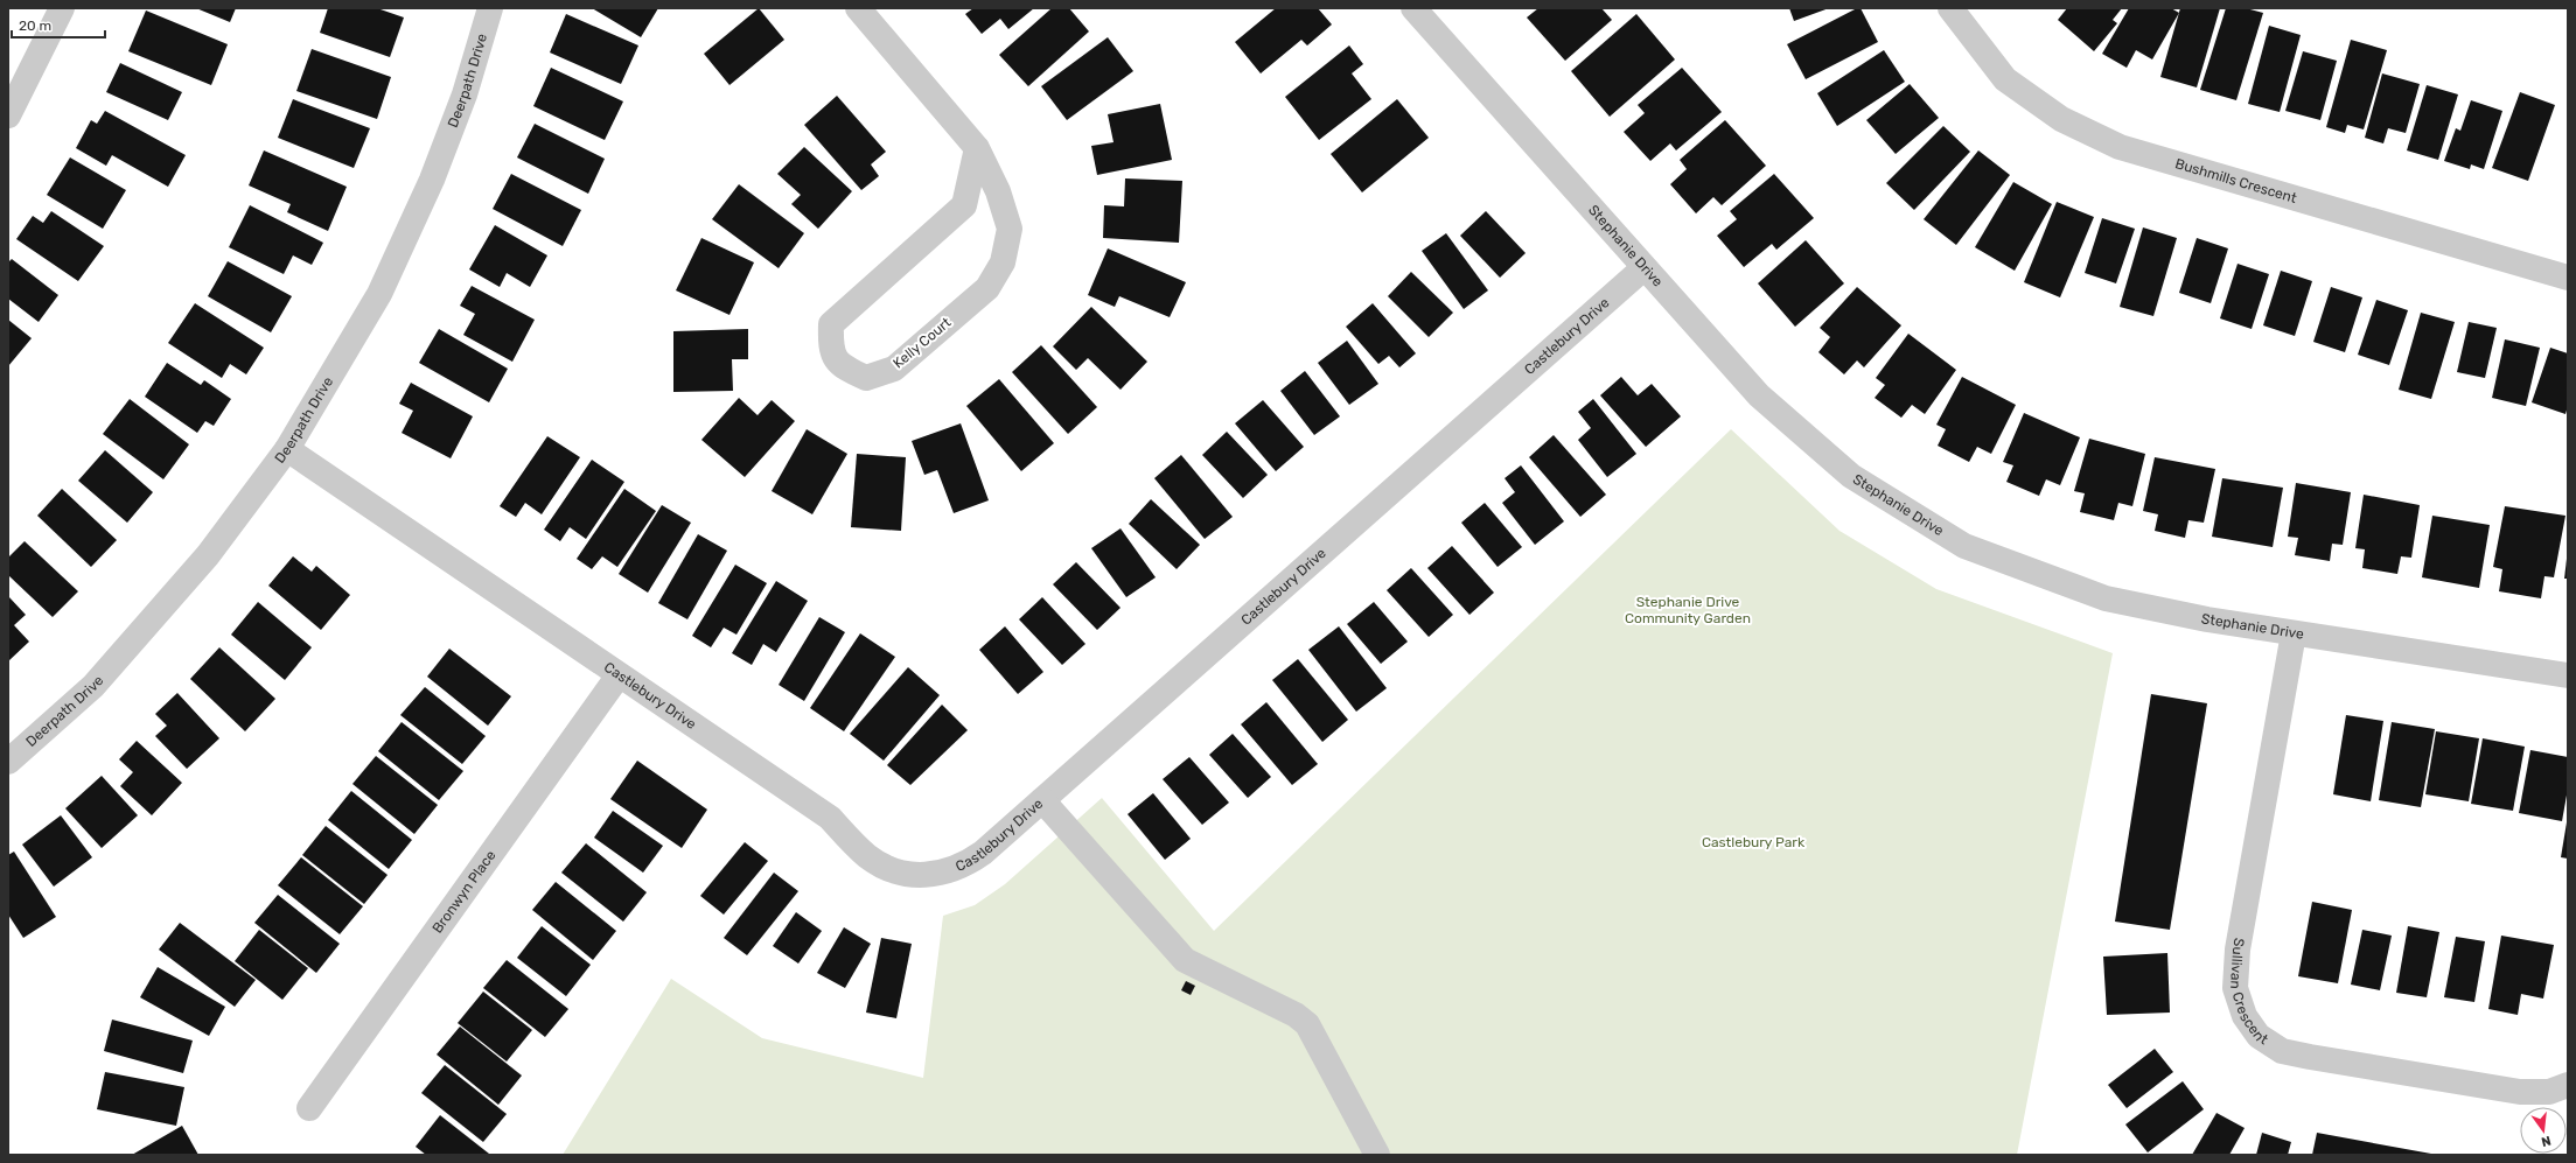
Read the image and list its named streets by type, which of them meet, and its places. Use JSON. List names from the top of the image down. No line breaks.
{"streets":{"street":["Deerpath Drive","Bushmills Crescent","Stephanie Drive","Castlebury Drive","Kelly Court","Bronwyn Place","Sullivan Crescent"]},"crossings":[["Deerpath Drive","Castlebury Drive"],["Stephanie Drive","Castlebury Drive"],["Stephanie Drive","Sullivan Crescent"],["Castlebury Drive","Bronwyn Place"]],"parks":["Stephanie Drive Community Garden","Castlebury Park"],"scale_bar":"20 m","north":"bottom"}
